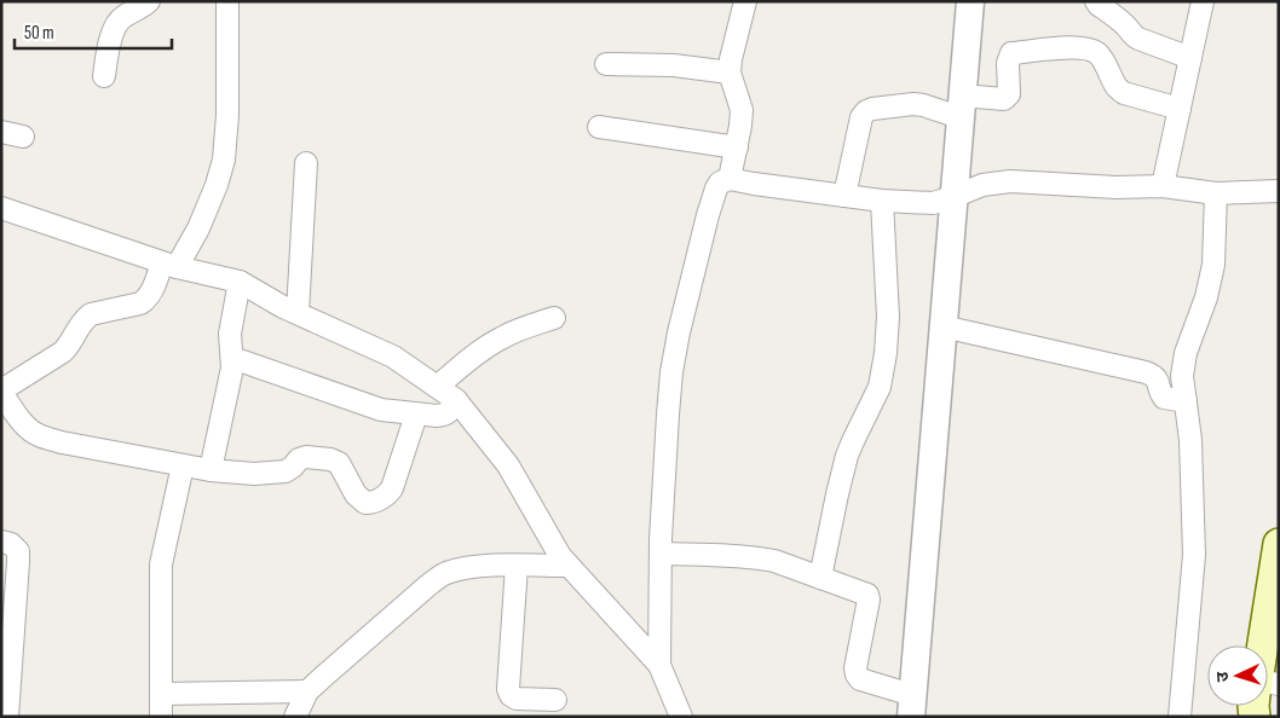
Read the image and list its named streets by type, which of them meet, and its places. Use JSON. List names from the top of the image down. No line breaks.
{"scale_bar":"50 m","north":"left"}
